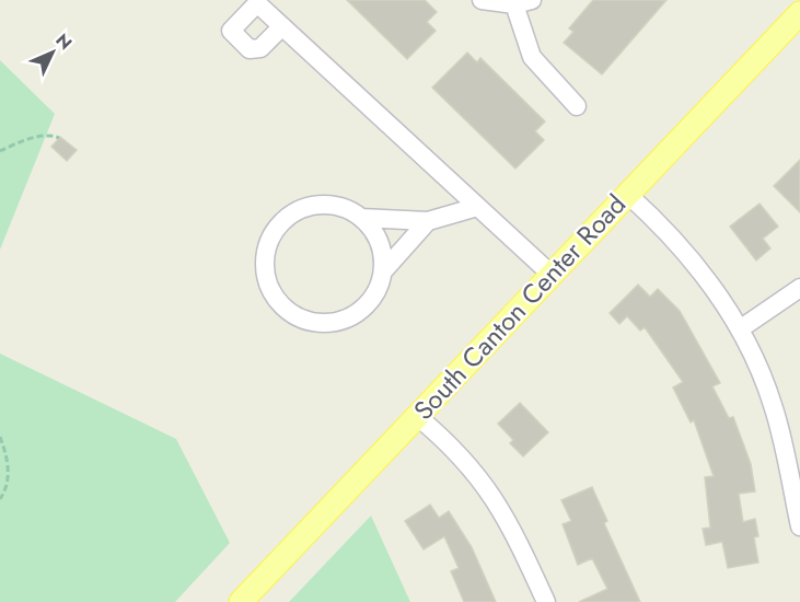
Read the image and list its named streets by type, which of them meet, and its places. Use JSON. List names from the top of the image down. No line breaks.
{"streets":{"main road":["South Canton Center Road"]},"north":"top right"}
